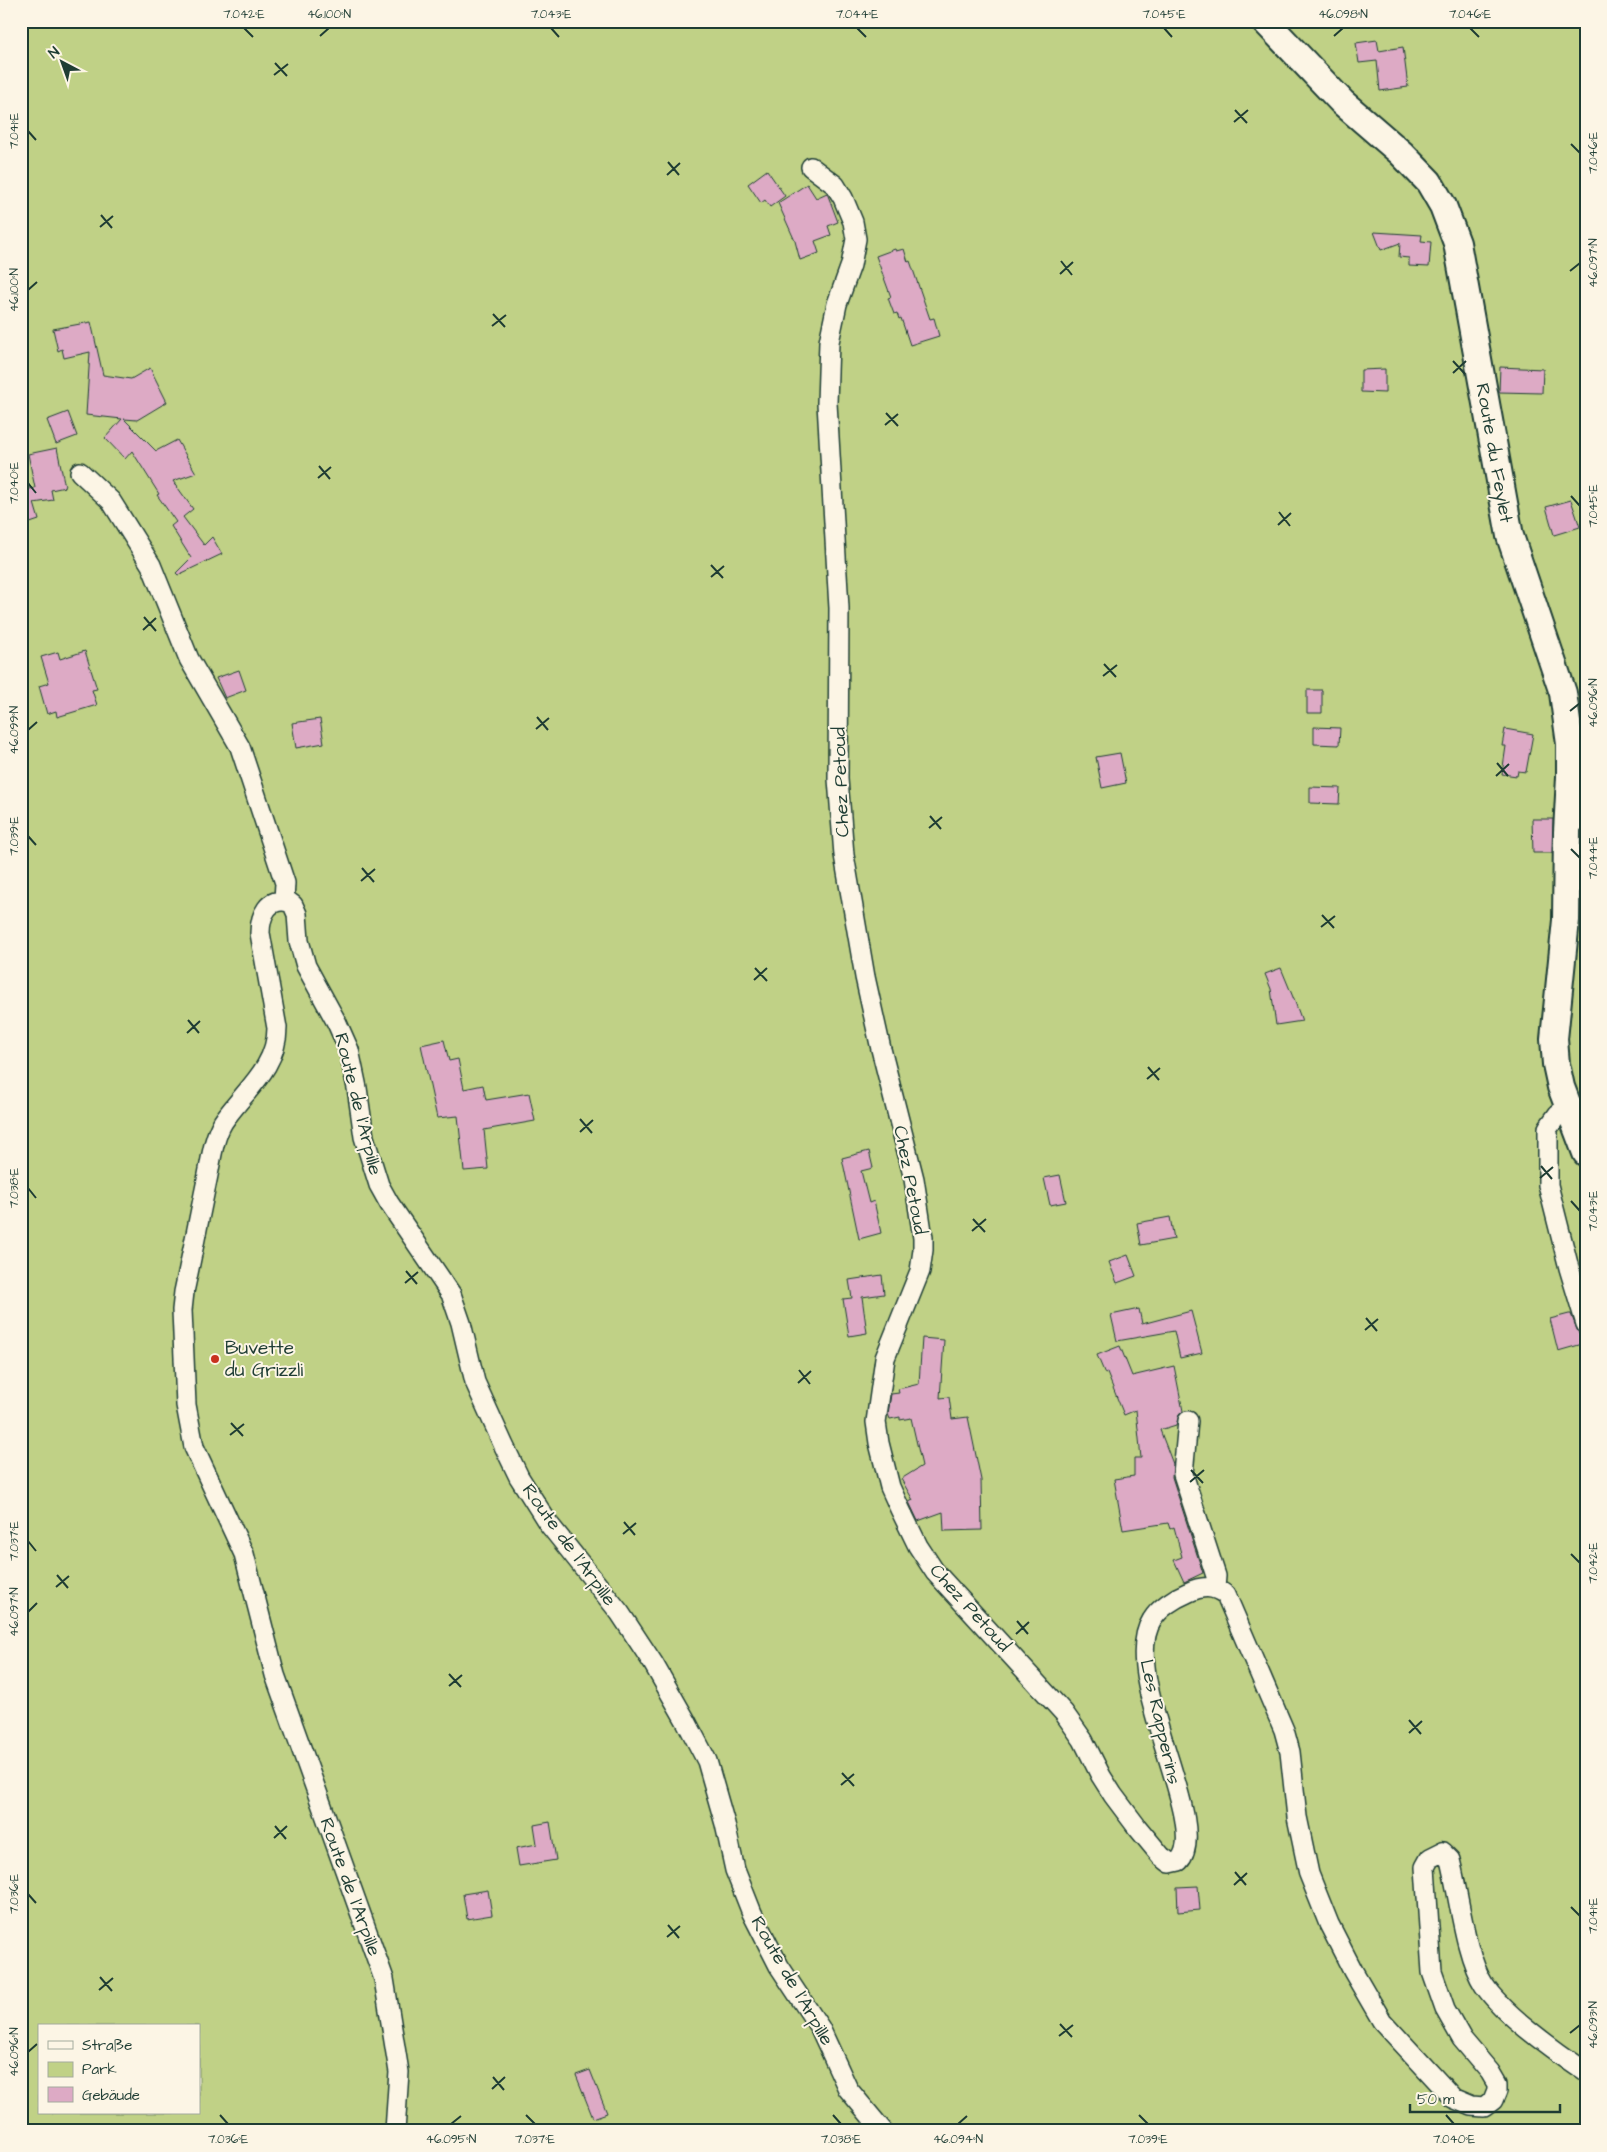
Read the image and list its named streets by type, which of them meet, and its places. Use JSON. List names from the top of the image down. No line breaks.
{"streets":{"street":["Route du Feylet","Chez Petoud","Route de l'Arpille","Les Rapperins"]},"crossings":[["Chez Petoud","Les Rapperins"]],"places":["Buvette du Grizzli"],"legend":["Straße","Park","Gebäude"],"scale_bar":"50 m","north":"top left","coordinates":["7.042°E","46.100°N","7.043°E","7.044°E","7.045°E","46.098°N","7.046°E","7.041°E","46.097°N","7.040°E","46.096°N","46.099°N","7.039°E","7.038°E","7.037°E","7.036°E","46.093°N","46.095°N","46.094°N"]}
